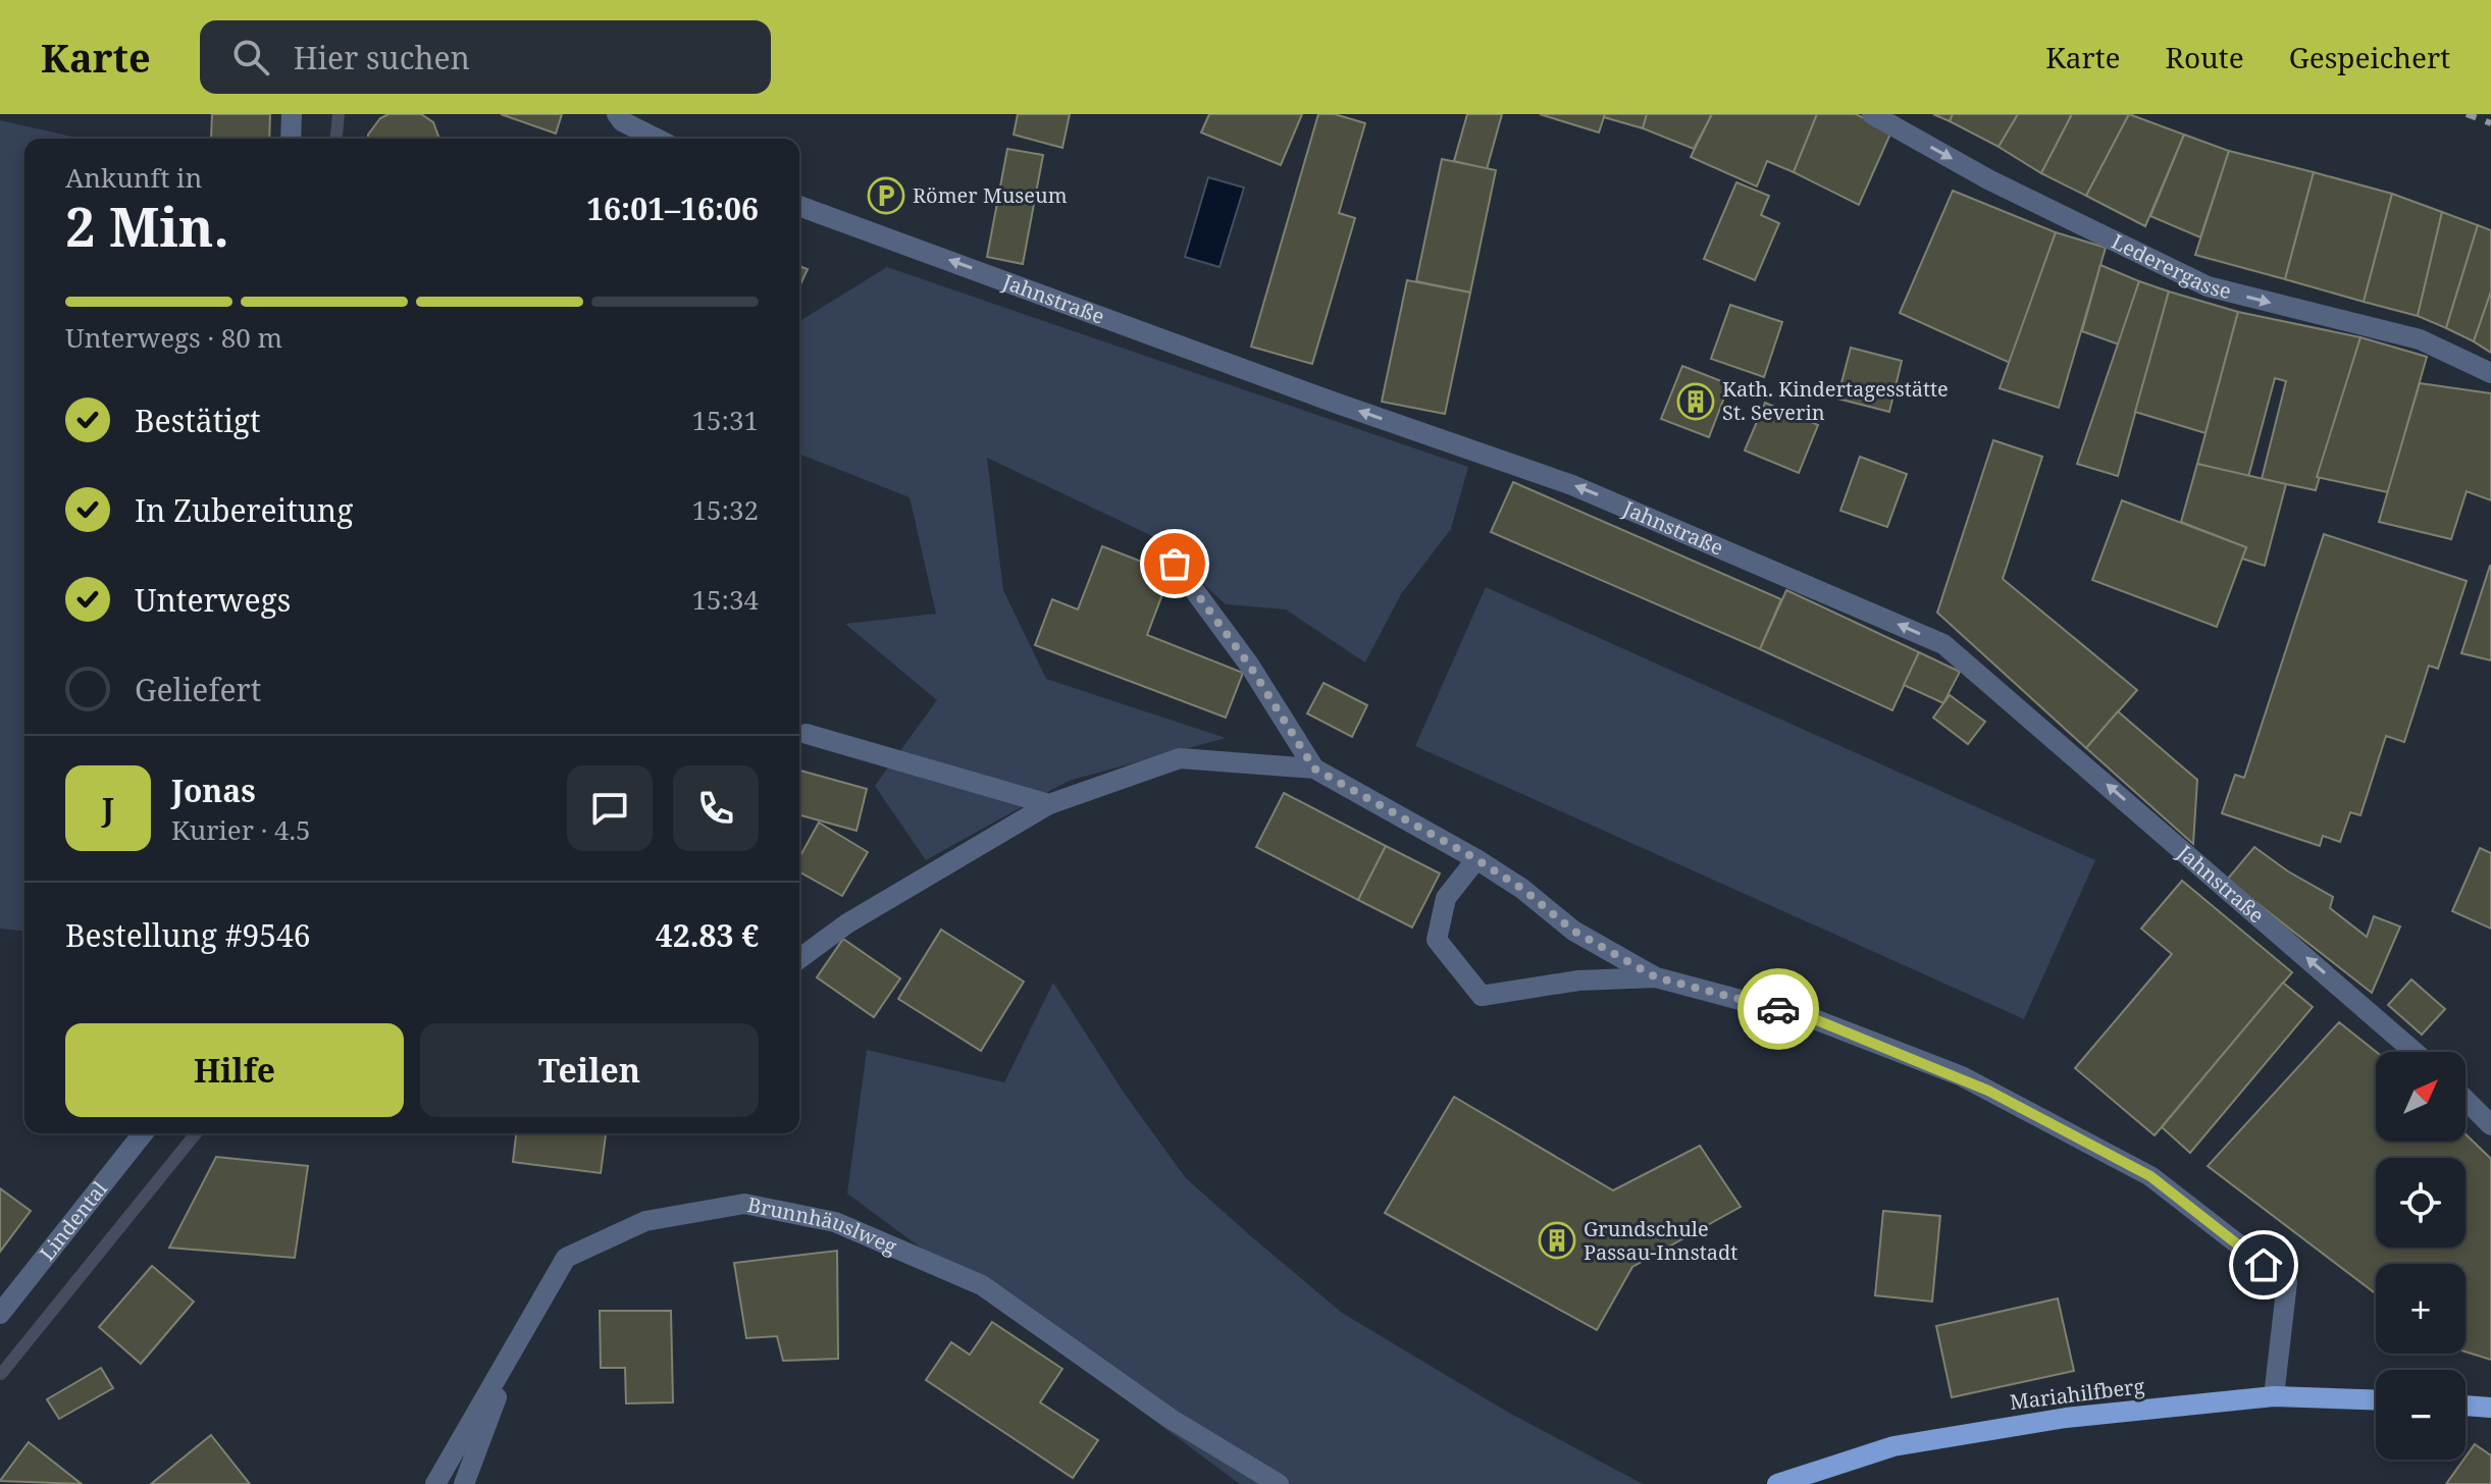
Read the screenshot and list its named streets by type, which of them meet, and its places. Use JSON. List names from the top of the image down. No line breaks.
{"streets":{"main road":["Mariahilfberg"],"street":["Lederergasse","Jahnstraße","Lindental","Brunnhäuslweg"]},"one_way":["Lederergasse","Jahnstraße"],"places":{"parking":["Römer Museum"],"building":["Kath. Kindertagesstätte St. Severin","Grundschule Passau-Innstadt"]},"north":"top right","page":{"header":"Karte","search":"Hier suchen","nav":["Karte","Route","Gespeichert"],"heading":["2 Min.","Ankunft in","16:01–16:06"],"panel":["Jonas","Kurier · 4.5","Bestellung #9546","42.83 €"],"bar":"Unterwegs · 80 m","list":[["Bestätigt","15:31"],["In Zubereitung","15:32"],["Unterwegs","15:34"],"Geliefert"],"round":"J","buttons":["Hilfe","Teilen"],"map_buttons":["+","−"]}}
